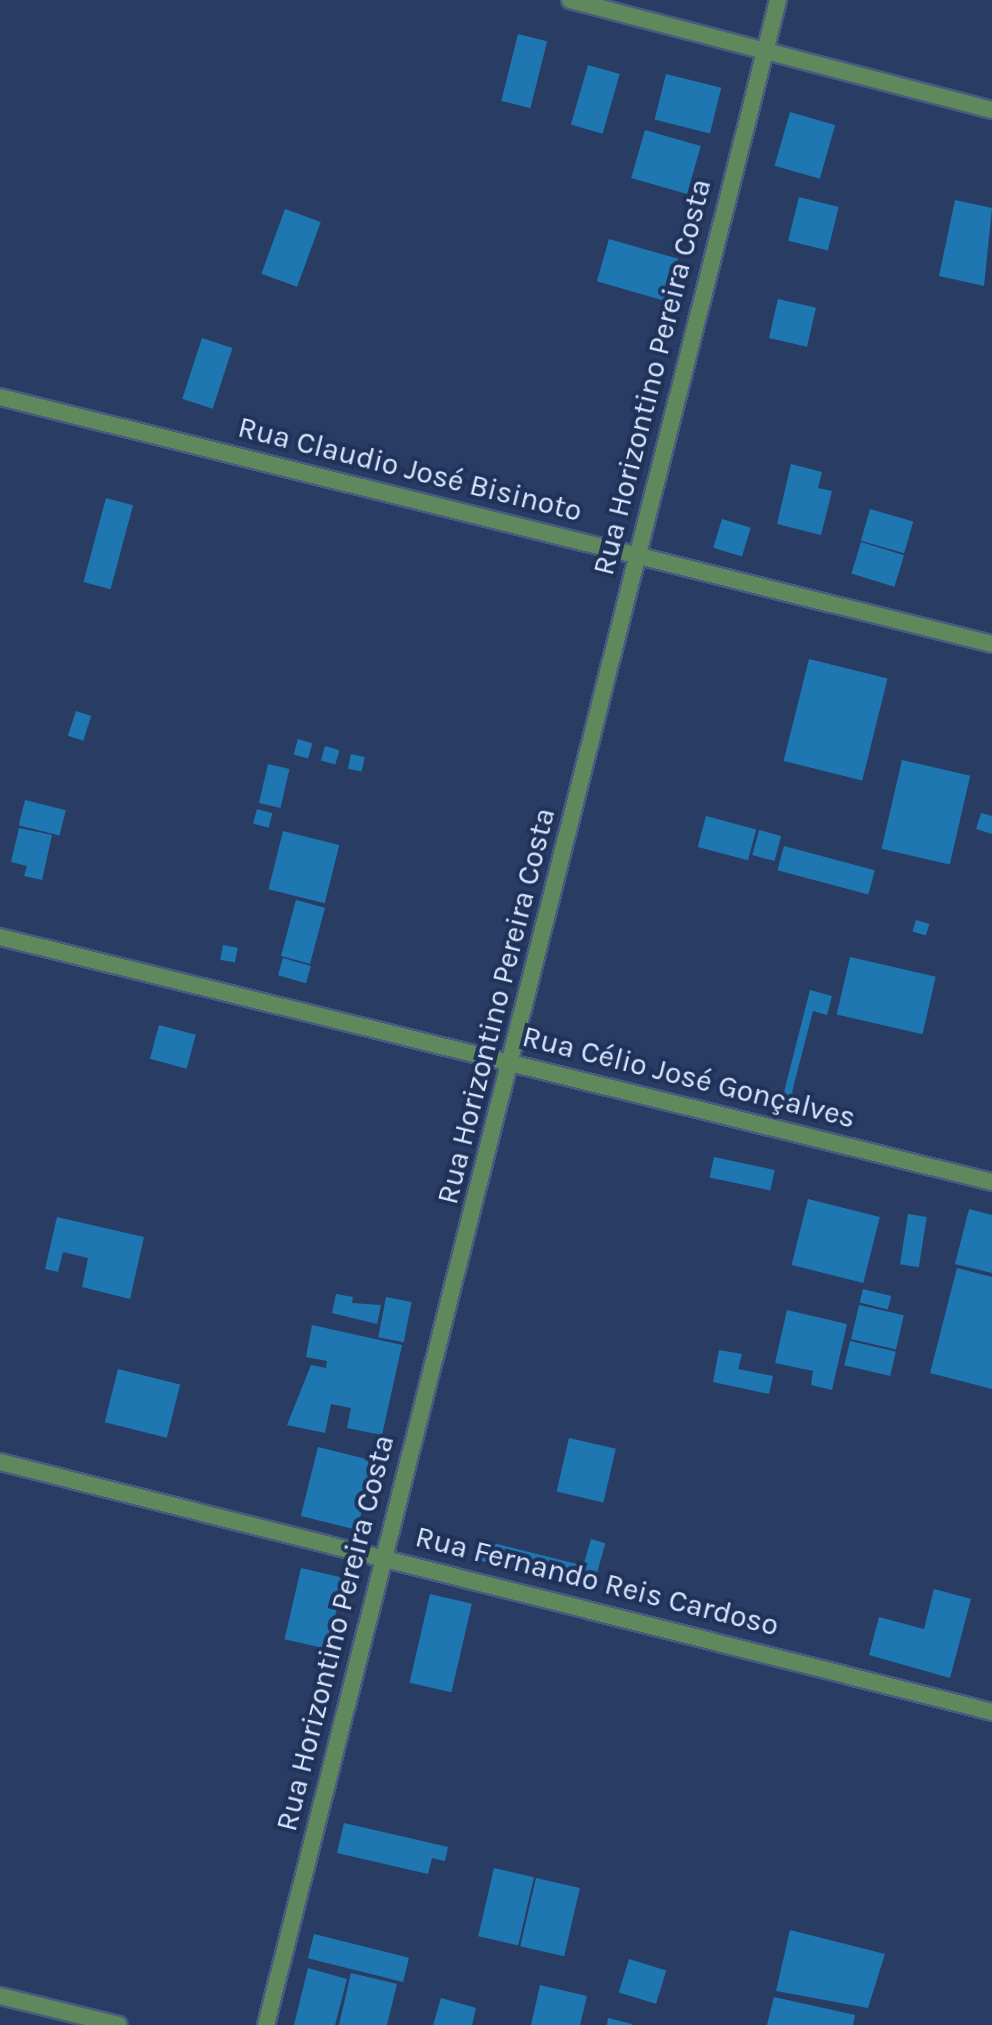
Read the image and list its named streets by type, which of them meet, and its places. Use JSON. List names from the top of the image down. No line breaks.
{"streets":{"street":["Rua Horizontino Pereira Costa","Rua Claudio José Bisinoto","Rua Célio José Gonçalves","Rua Fernando Reis Cardoso"]},"crossings":[["Rua Horizontino Pereira Costa","Rua Claudio José Bisinoto"],["Rua Horizontino Pereira Costa","Rua Célio José Gonçalves"],["Rua Horizontino Pereira Costa","Rua Fernando Reis Cardoso"]]}
